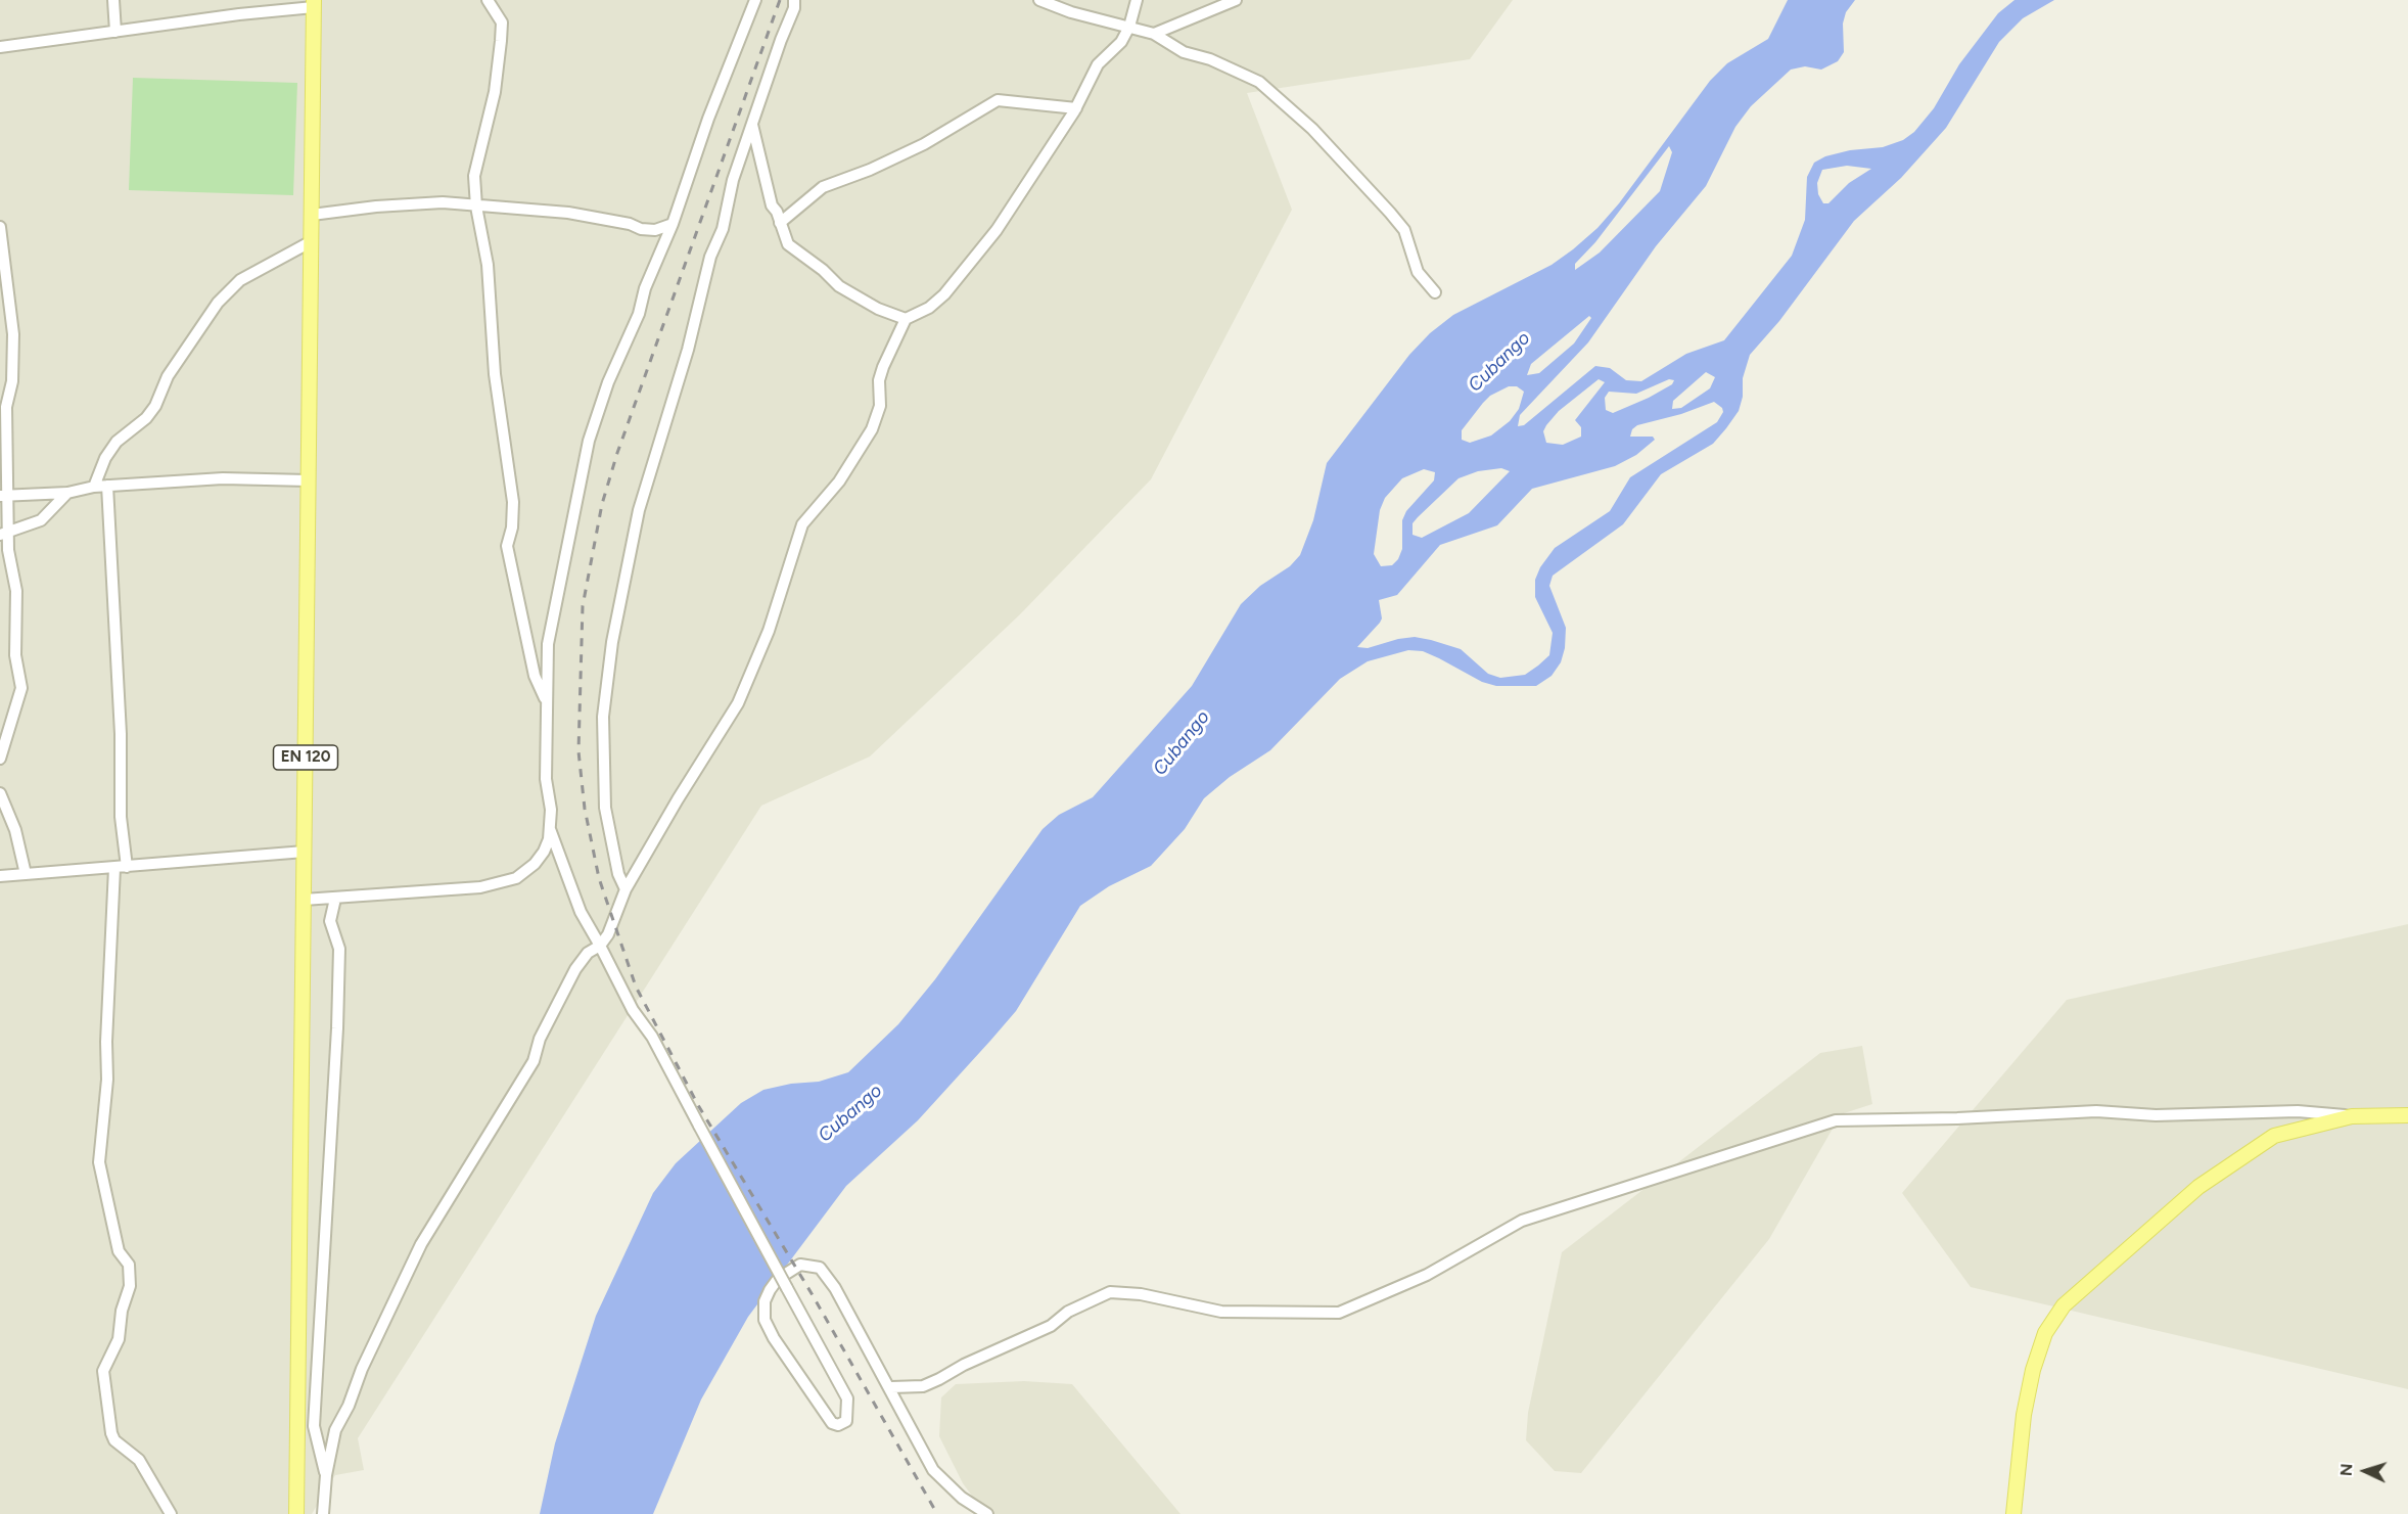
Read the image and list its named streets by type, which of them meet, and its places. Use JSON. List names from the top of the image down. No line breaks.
{"streets":{"main road":["EN 120"]},"water":["Cubango"],"north":"left"}
